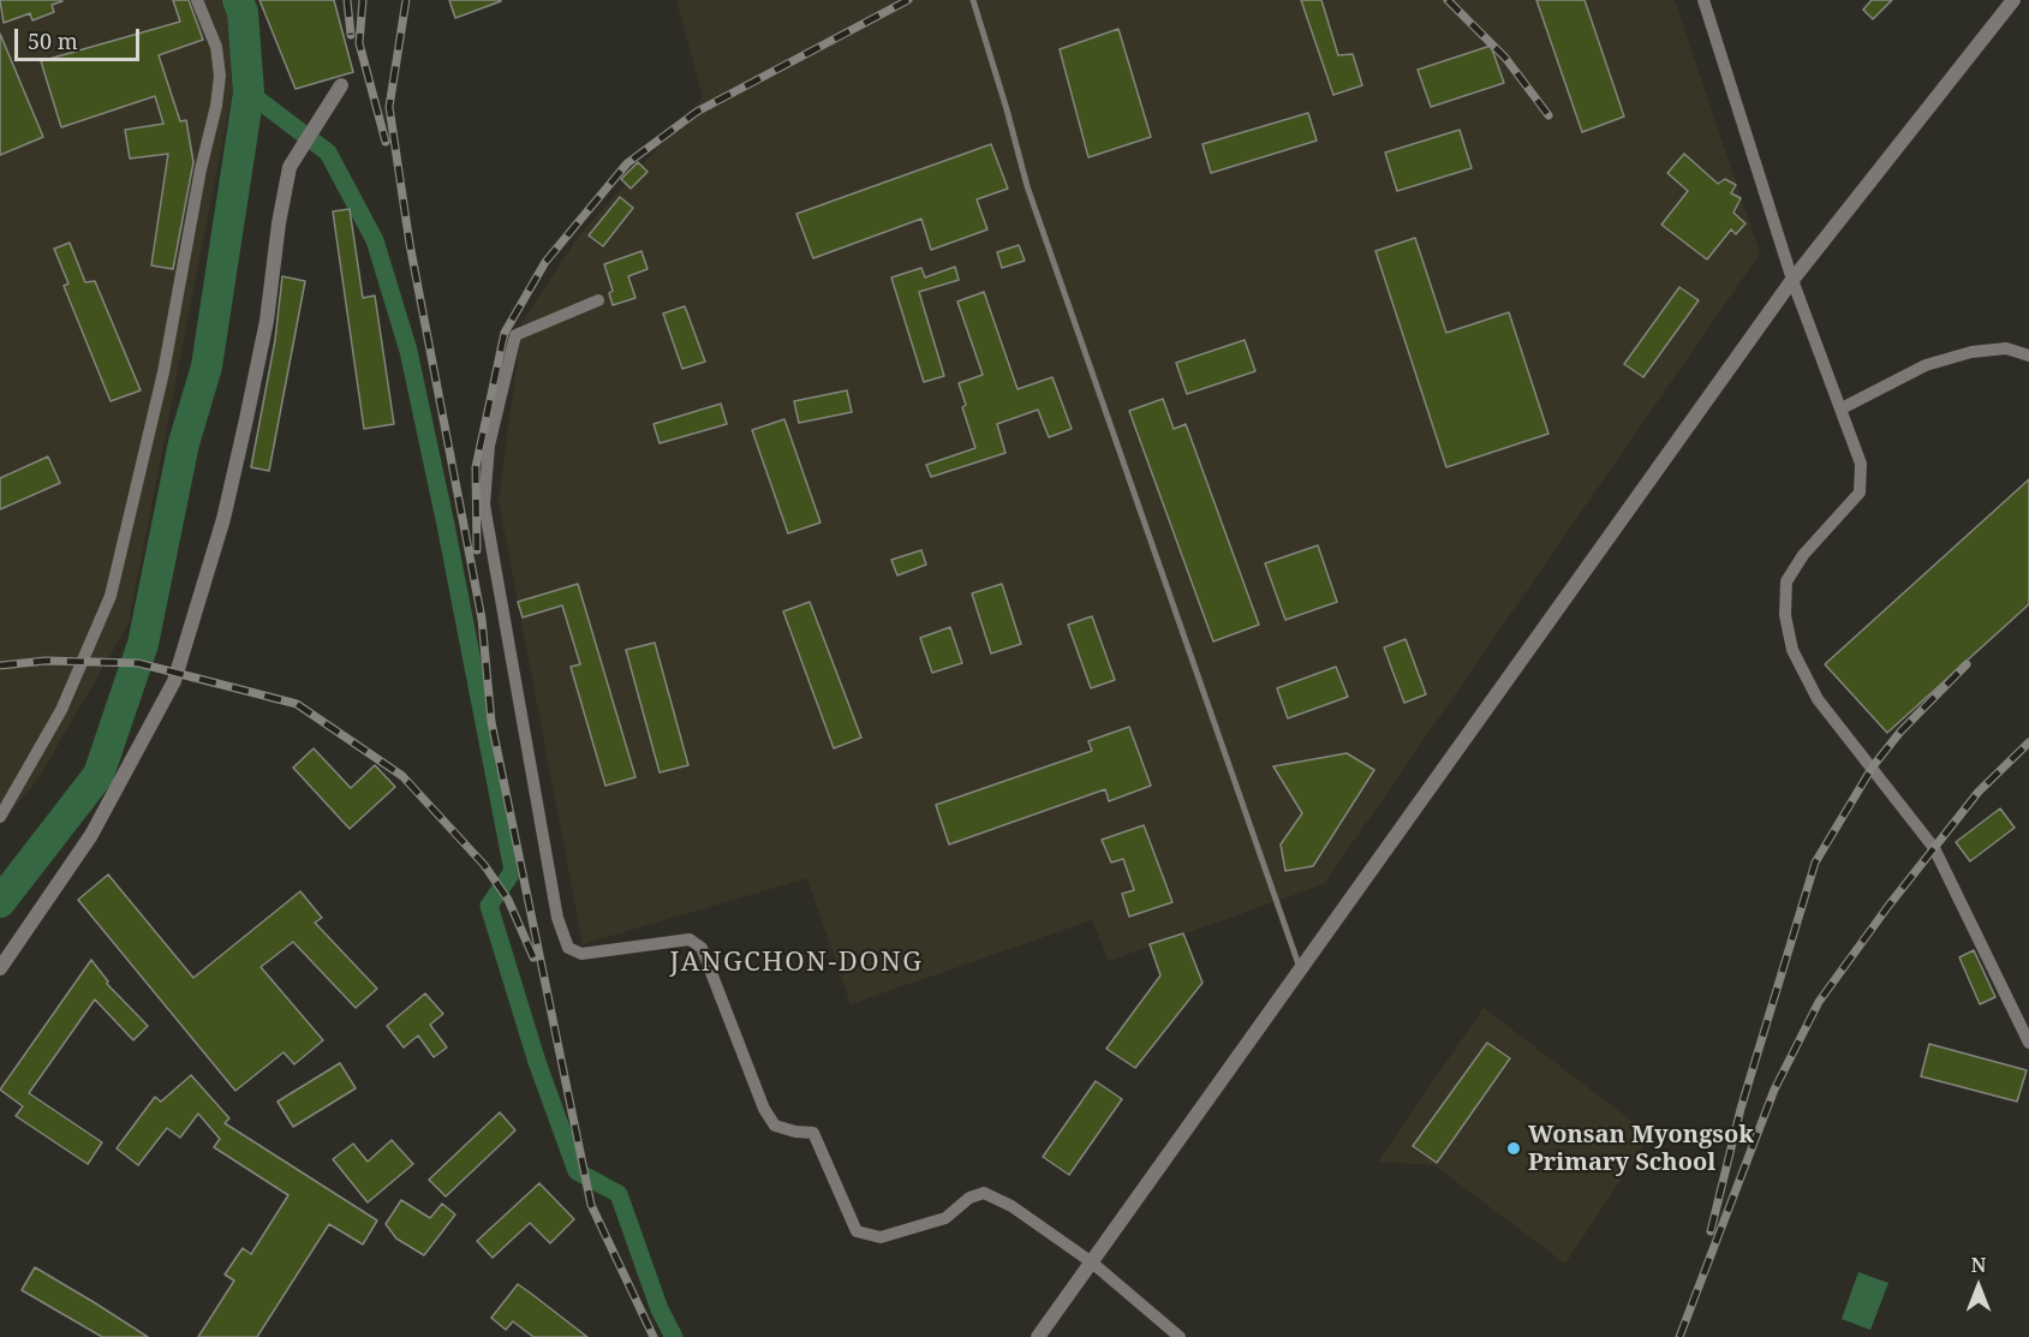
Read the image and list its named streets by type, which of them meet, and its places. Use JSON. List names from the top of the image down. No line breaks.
{"districts":["JANGCHON-DONG"],"places":["Wonsan Myongsok Primary School"],"scale_bar":"50 m","north":"top"}
